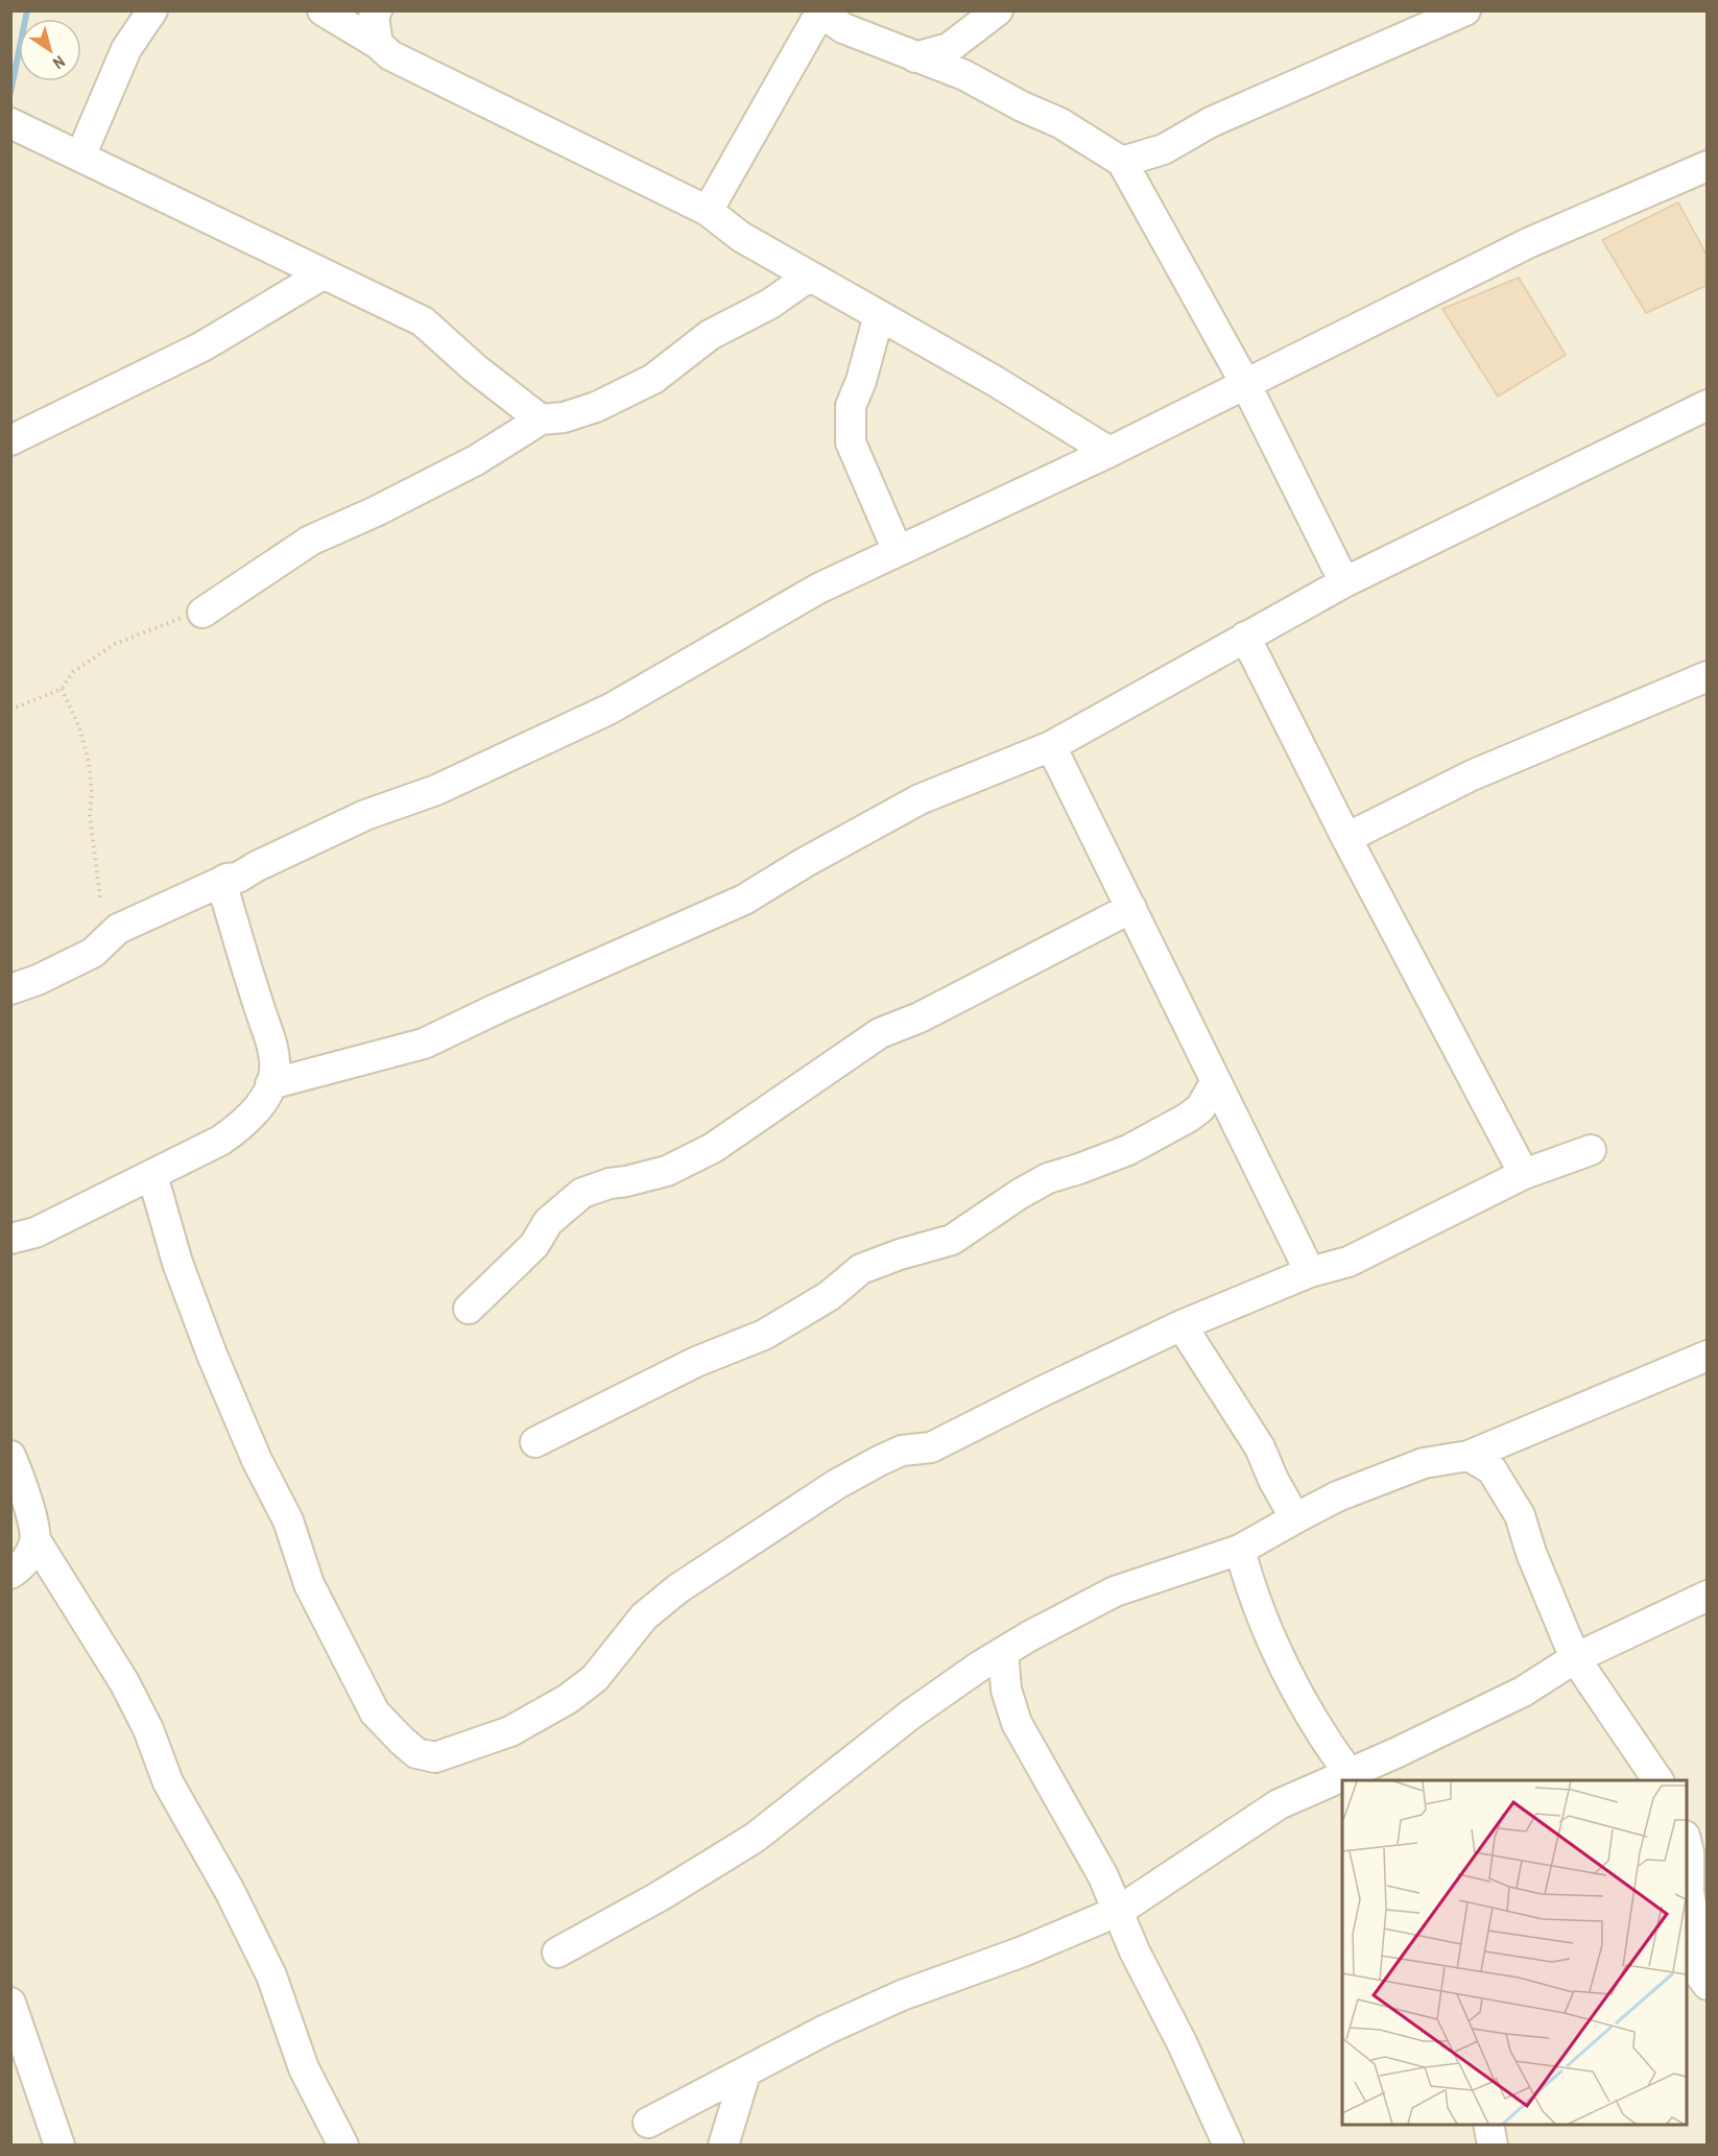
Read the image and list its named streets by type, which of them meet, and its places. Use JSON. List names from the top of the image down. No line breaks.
{"north":"bottom right"}
